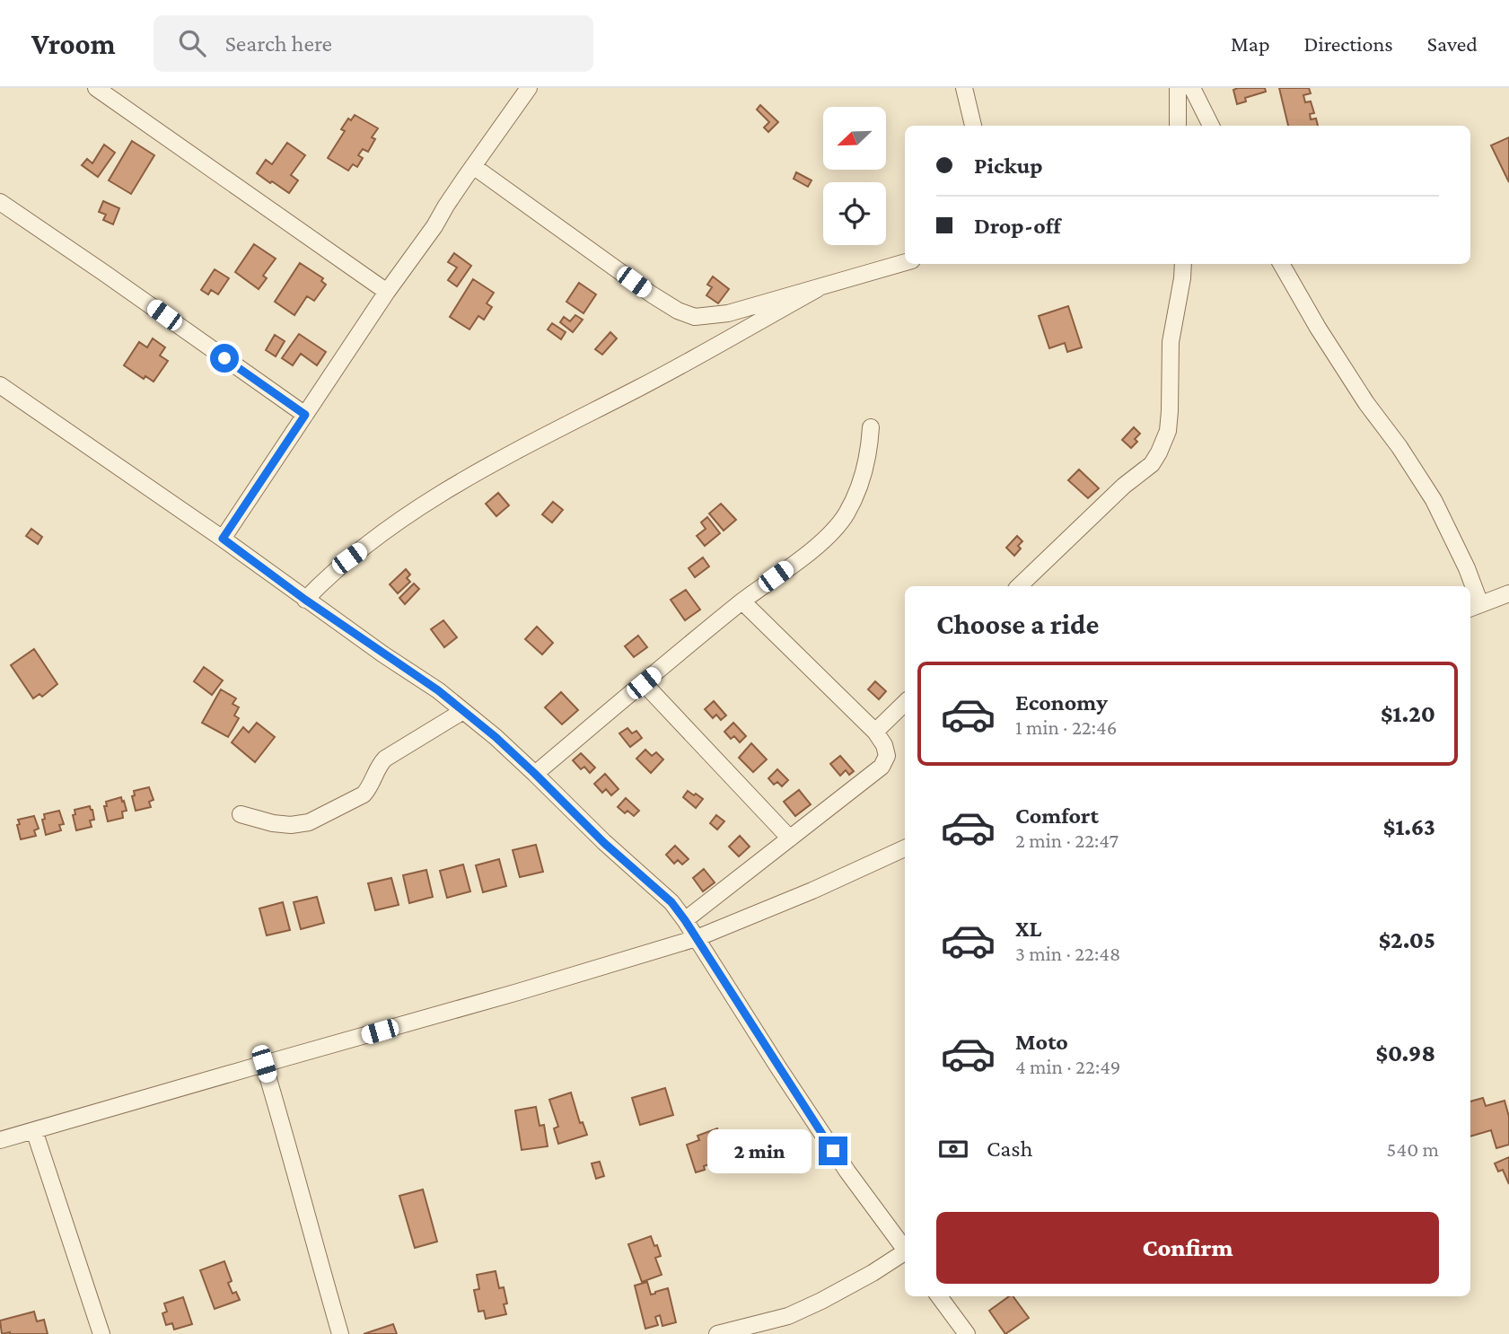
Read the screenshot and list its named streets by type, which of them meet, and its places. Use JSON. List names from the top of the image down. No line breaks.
{"north":"bottom left","page":{"header":"Vroom","search":"Search here","nav":["Map","Directions","Saved"],"banner":["Pickup","Drop-off"],"heading":"Choose a ride","list":[{"name":"Economy","note":"1 min · 22:46","value":"$1.20"},{"name":"Comfort","note":"2 min · 22:47","value":"$1.63"},{"name":"XL","note":"3 min · 22:48","value":"$2.05"},{"name":"Moto","note":"4 min · 22:49","value":"$0.98"}],"pay":["Cash","540 m"],"bubble":"2 min","buttons":"Confirm"}}
